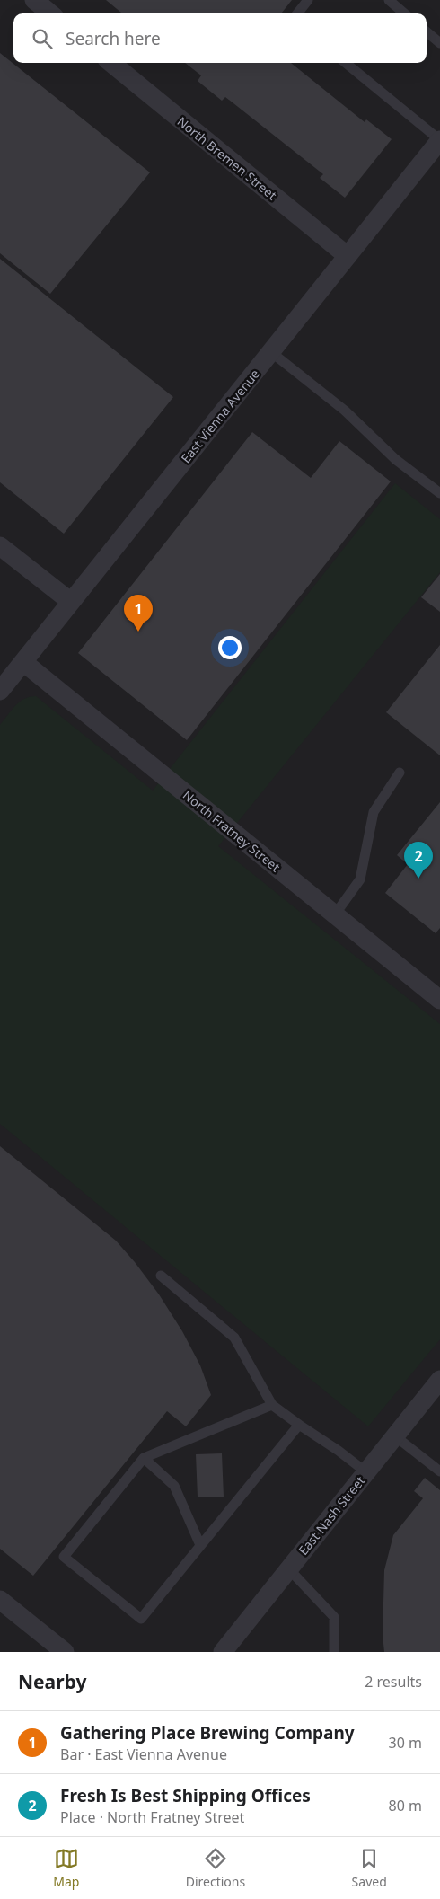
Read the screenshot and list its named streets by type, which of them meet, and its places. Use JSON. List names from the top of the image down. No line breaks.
{"streets":{"street":["North Bremen Street","East Vienna Avenue","North Fratney Street","East Nash Street"]},"crossings":[["North Bremen Street","East Vienna Avenue"],["East Vienna Avenue","North Fratney Street"]],"page":{"search":"Search here","pins":["1","2"],"heading":["Nearby","2 results"],"list":[{"mark":"1","name":"Gathering Place Brewing Company","note":"Bar · East Vienna Avenue","value":"30 m"},{"mark":"2","name":"Fresh Is Best Shipping Offices","note":"Place · North Fratney Street","value":"80 m"}],"nav":["Map","Directions","Saved"]}}
